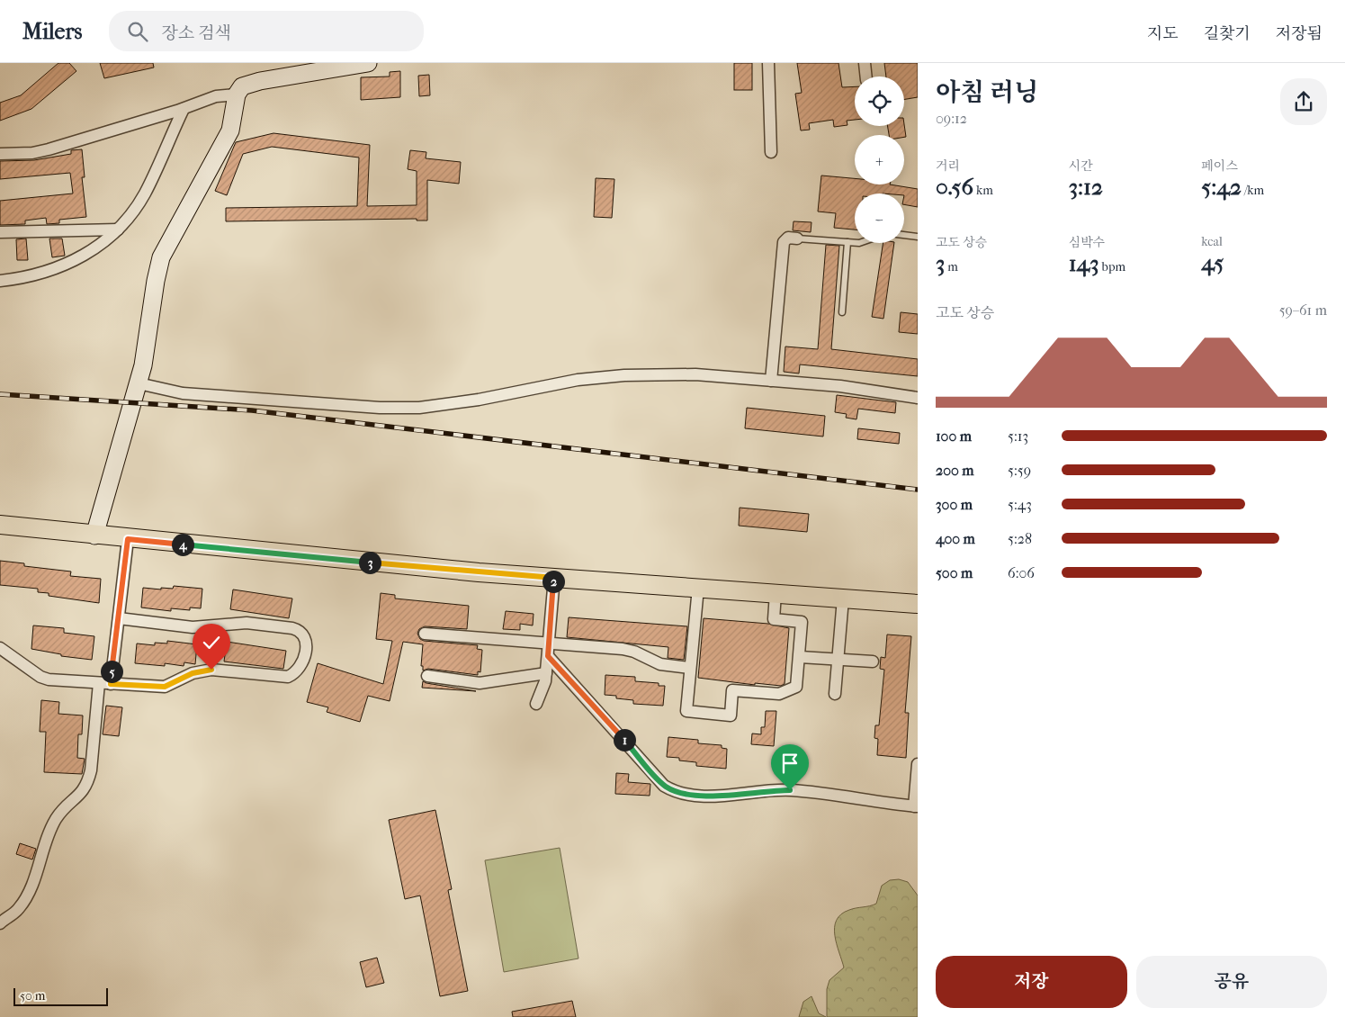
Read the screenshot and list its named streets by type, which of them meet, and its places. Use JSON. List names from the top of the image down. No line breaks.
{"scale_bar":"50 m","page":{"header":"Milers","search":"장소 검색","nav":["지도","길찾기","저장됨"],"heading":["아침 러닝","09:12"],"map_buttons":["+","−"],"stats":[["거리","0.56 km"],["시간","3:12"],["페이스","5:42 /km"],["고도 상승","3 m"],["심박수","143 bpm"],["kcal","45"]],"chart":["고도 상승","59–61 m"],"list":[{"name":"100 m","note":"5:13"},{"name":"200 m","note":"5:59"},{"name":"300 m","note":"5:43"},{"name":"400 m","note":"5:28"},{"name":"500 m","note":"6:06"}],"pins":["4","3","2","5","1"],"buttons":["저장","공유"],"scale":"50 m"}}
